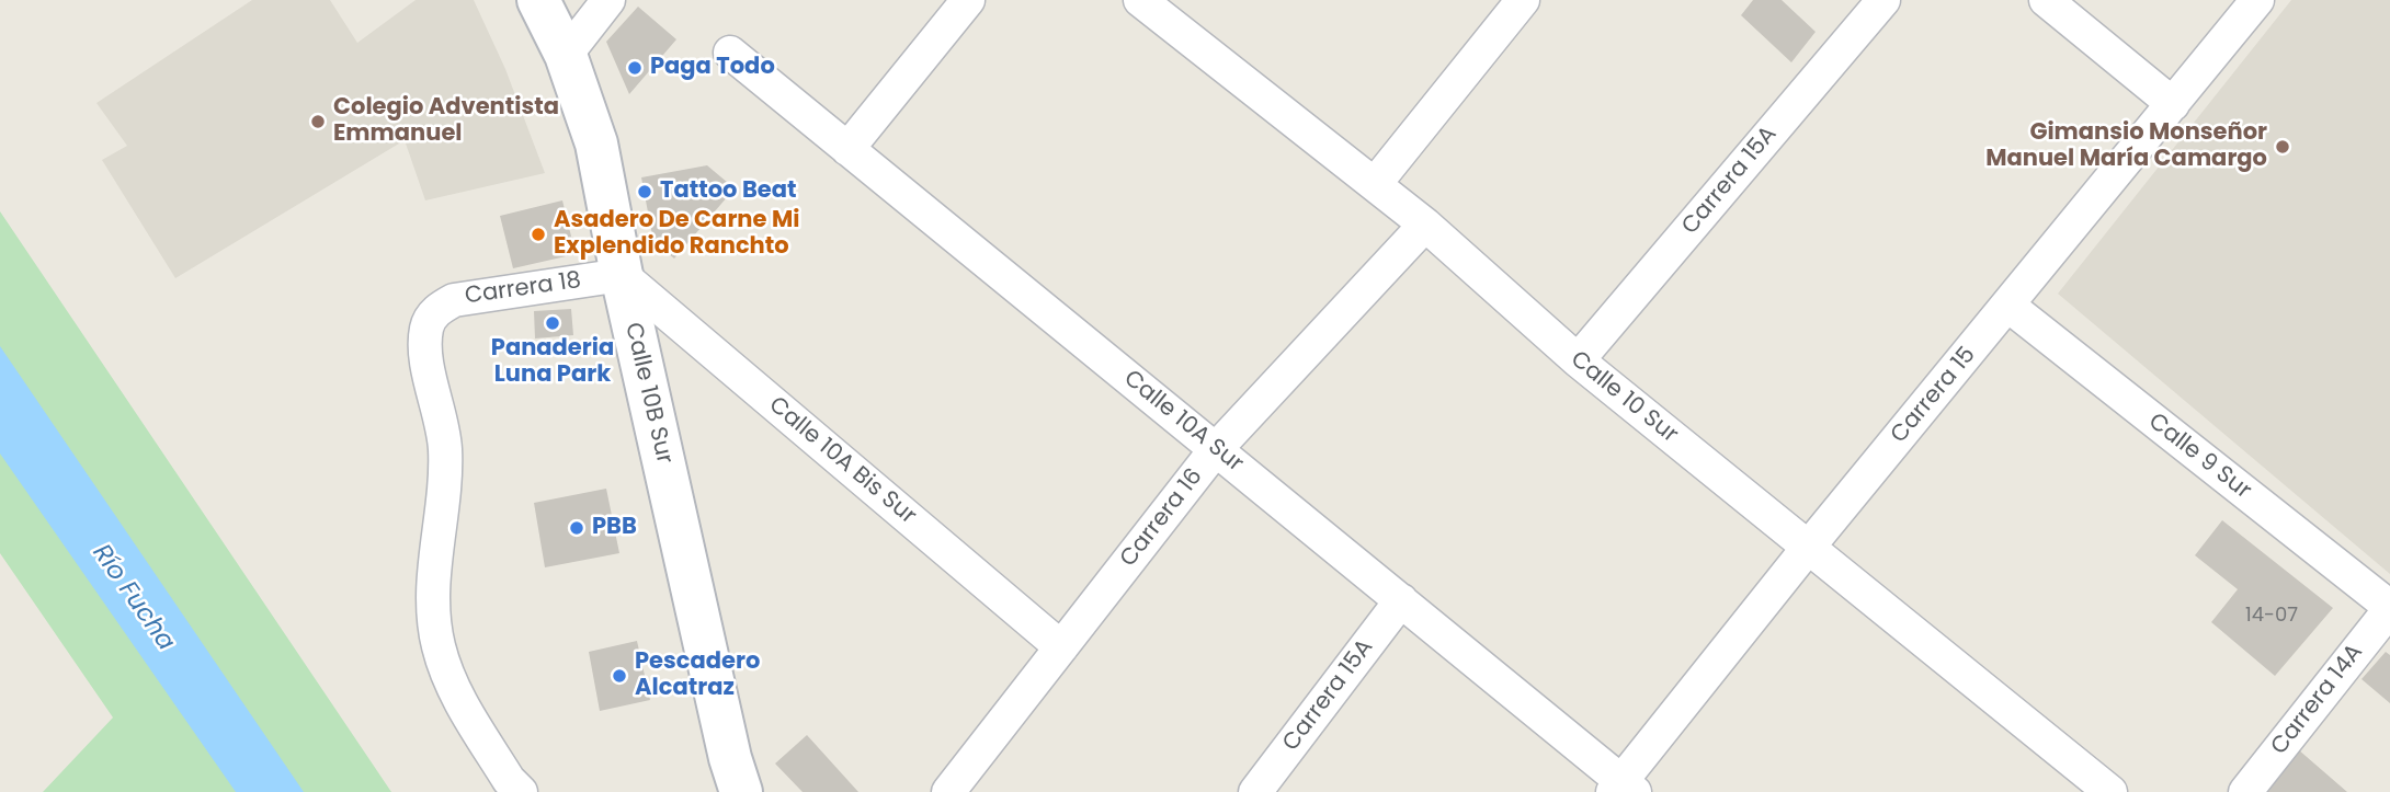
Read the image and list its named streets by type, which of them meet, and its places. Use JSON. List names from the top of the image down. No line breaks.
{"streets":{"main road":["Calle 10B Sur"],"street":["Carrera 15A","Carrera 18","Carrera 15","Calle 10 Sur","Calle 10A Sur","Calle 9 Sur","Calle 10A Bis Sur","Carrera 16","Carrera 14A"]},"crossings":[["Carrera 15A","Calle 10 Sur"],["Carrera 15A","Calle 10A Sur"],["Carrera 18","Calle 10B Sur"],["Carrera 18","Calle 10A Bis Sur"],["Calle 10B Sur","Calle 10A Bis Sur"],["Carrera 15","Calle 10 Sur"],["Carrera 15","Calle 10A Sur"],["Carrera 15","Calle 9 Sur"],["Calle 10 Sur","Carrera 16"],["Calle 10A Sur","Carrera 16"],["Calle 9 Sur","Carrera 14A"],["Calle 10A Bis Sur","Carrera 16"]],"water":["Río Fucha"],"places":["Paga Todo","Colegio Adventista Emmanuel","Gimansio Monseñor Manuel María Camargo","Tattoo Beat","Asadero De Carne Mi Explendido Ranchto","Panaderia Luna Park","PBB","Pescadero Alcatraz"],"house_numbers":["14-07"]}
